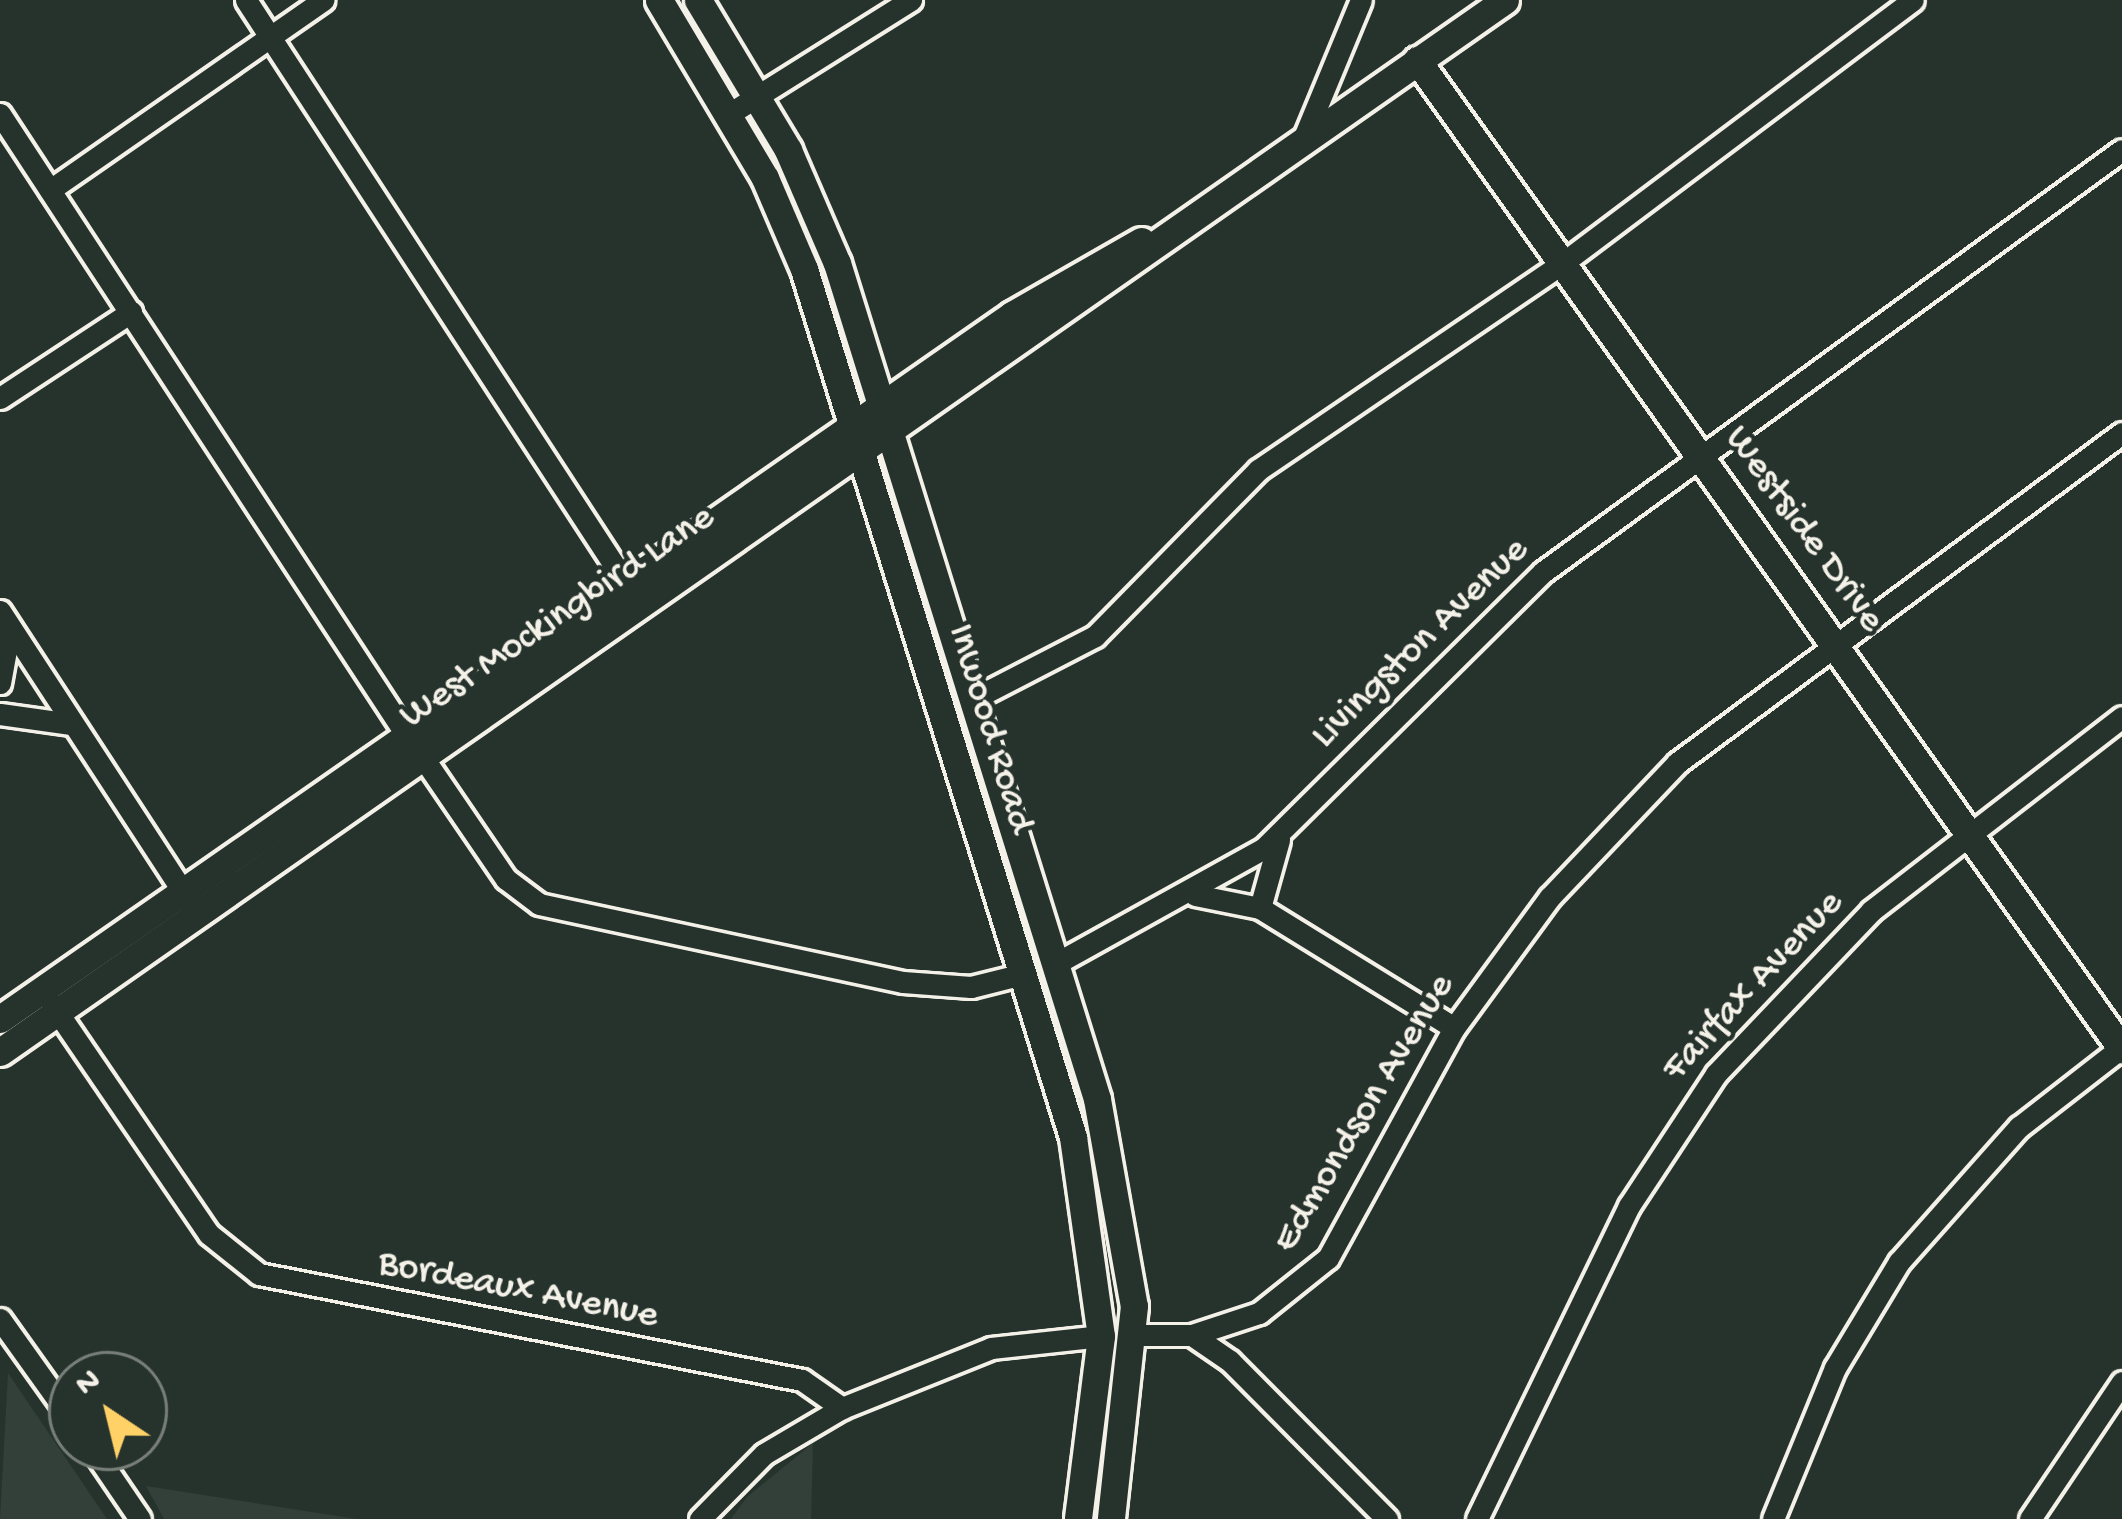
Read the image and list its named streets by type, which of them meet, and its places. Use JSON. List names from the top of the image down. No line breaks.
{"streets":{"main road":["Westside Drive","West Mockingbird Lane","Inwood Road"],"street":["Livingston Avenue","Fairfax Avenue","Edmondson Avenue","Bordeaux Avenue"]},"crossings":[["Westside Drive","West Mockingbird Lane"],["Westside Drive","Livingston Avenue"],["Westside Drive","Fairfax Avenue"],["Westside Drive","Edmondson Avenue"],["West Mockingbird Lane","Inwood Road"],["West Mockingbird Lane","Bordeaux Avenue"],["Livingston Avenue","Inwood Road"]],"north":"top left"}
